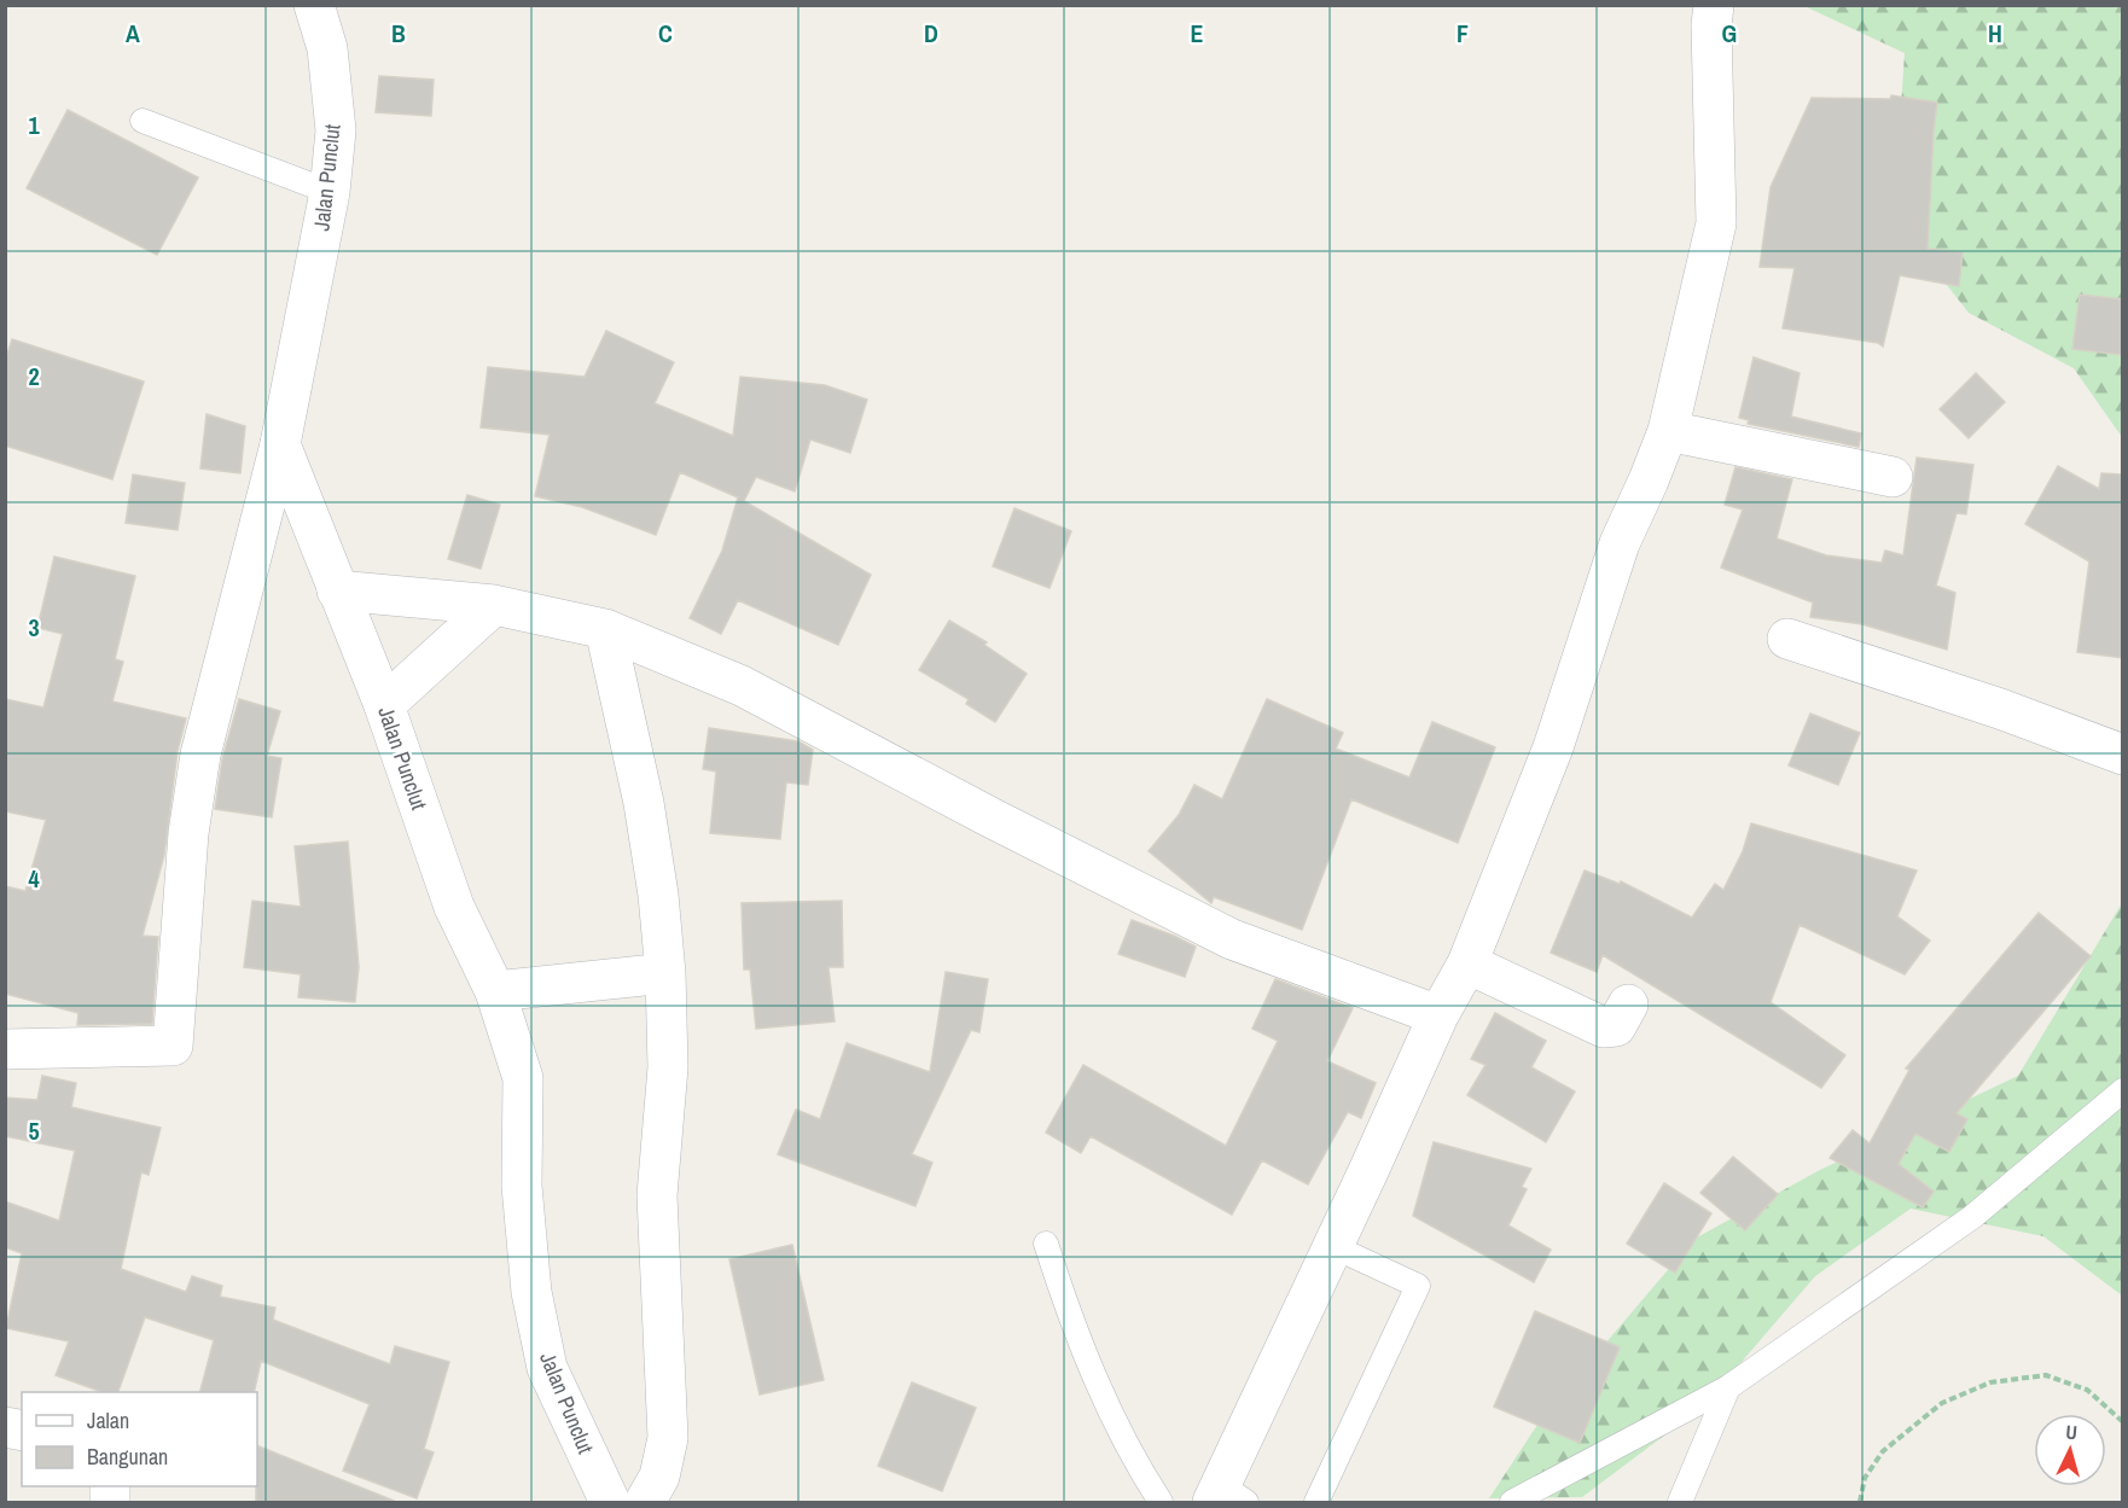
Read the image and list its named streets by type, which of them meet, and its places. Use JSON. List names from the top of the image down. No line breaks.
{"streets":{"street":["Jalan Punclut"]},"legend":["Jalan","Bangunan"],"north":"top","grid":{"columns":["A","B","C","D","E","F","G","H"],"rows":["1","2","3","4","5"]}}
